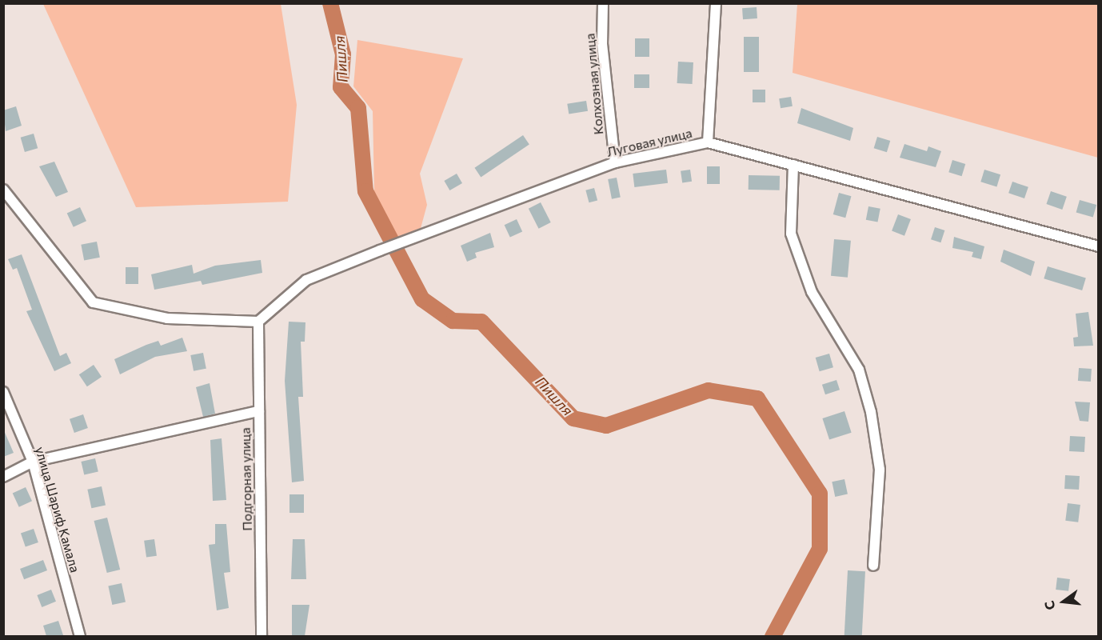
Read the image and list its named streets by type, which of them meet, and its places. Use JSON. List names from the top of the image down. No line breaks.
{"streets":{"street":["Колхозная улица","Луговая улица","Подгорная улица","улица Шариф Камала"]},"crossings":[["Колхозная улица","Луговая улица"],["Луговая улица","Подгорная улица"]],"water":["Пишля"],"north":"left"}
